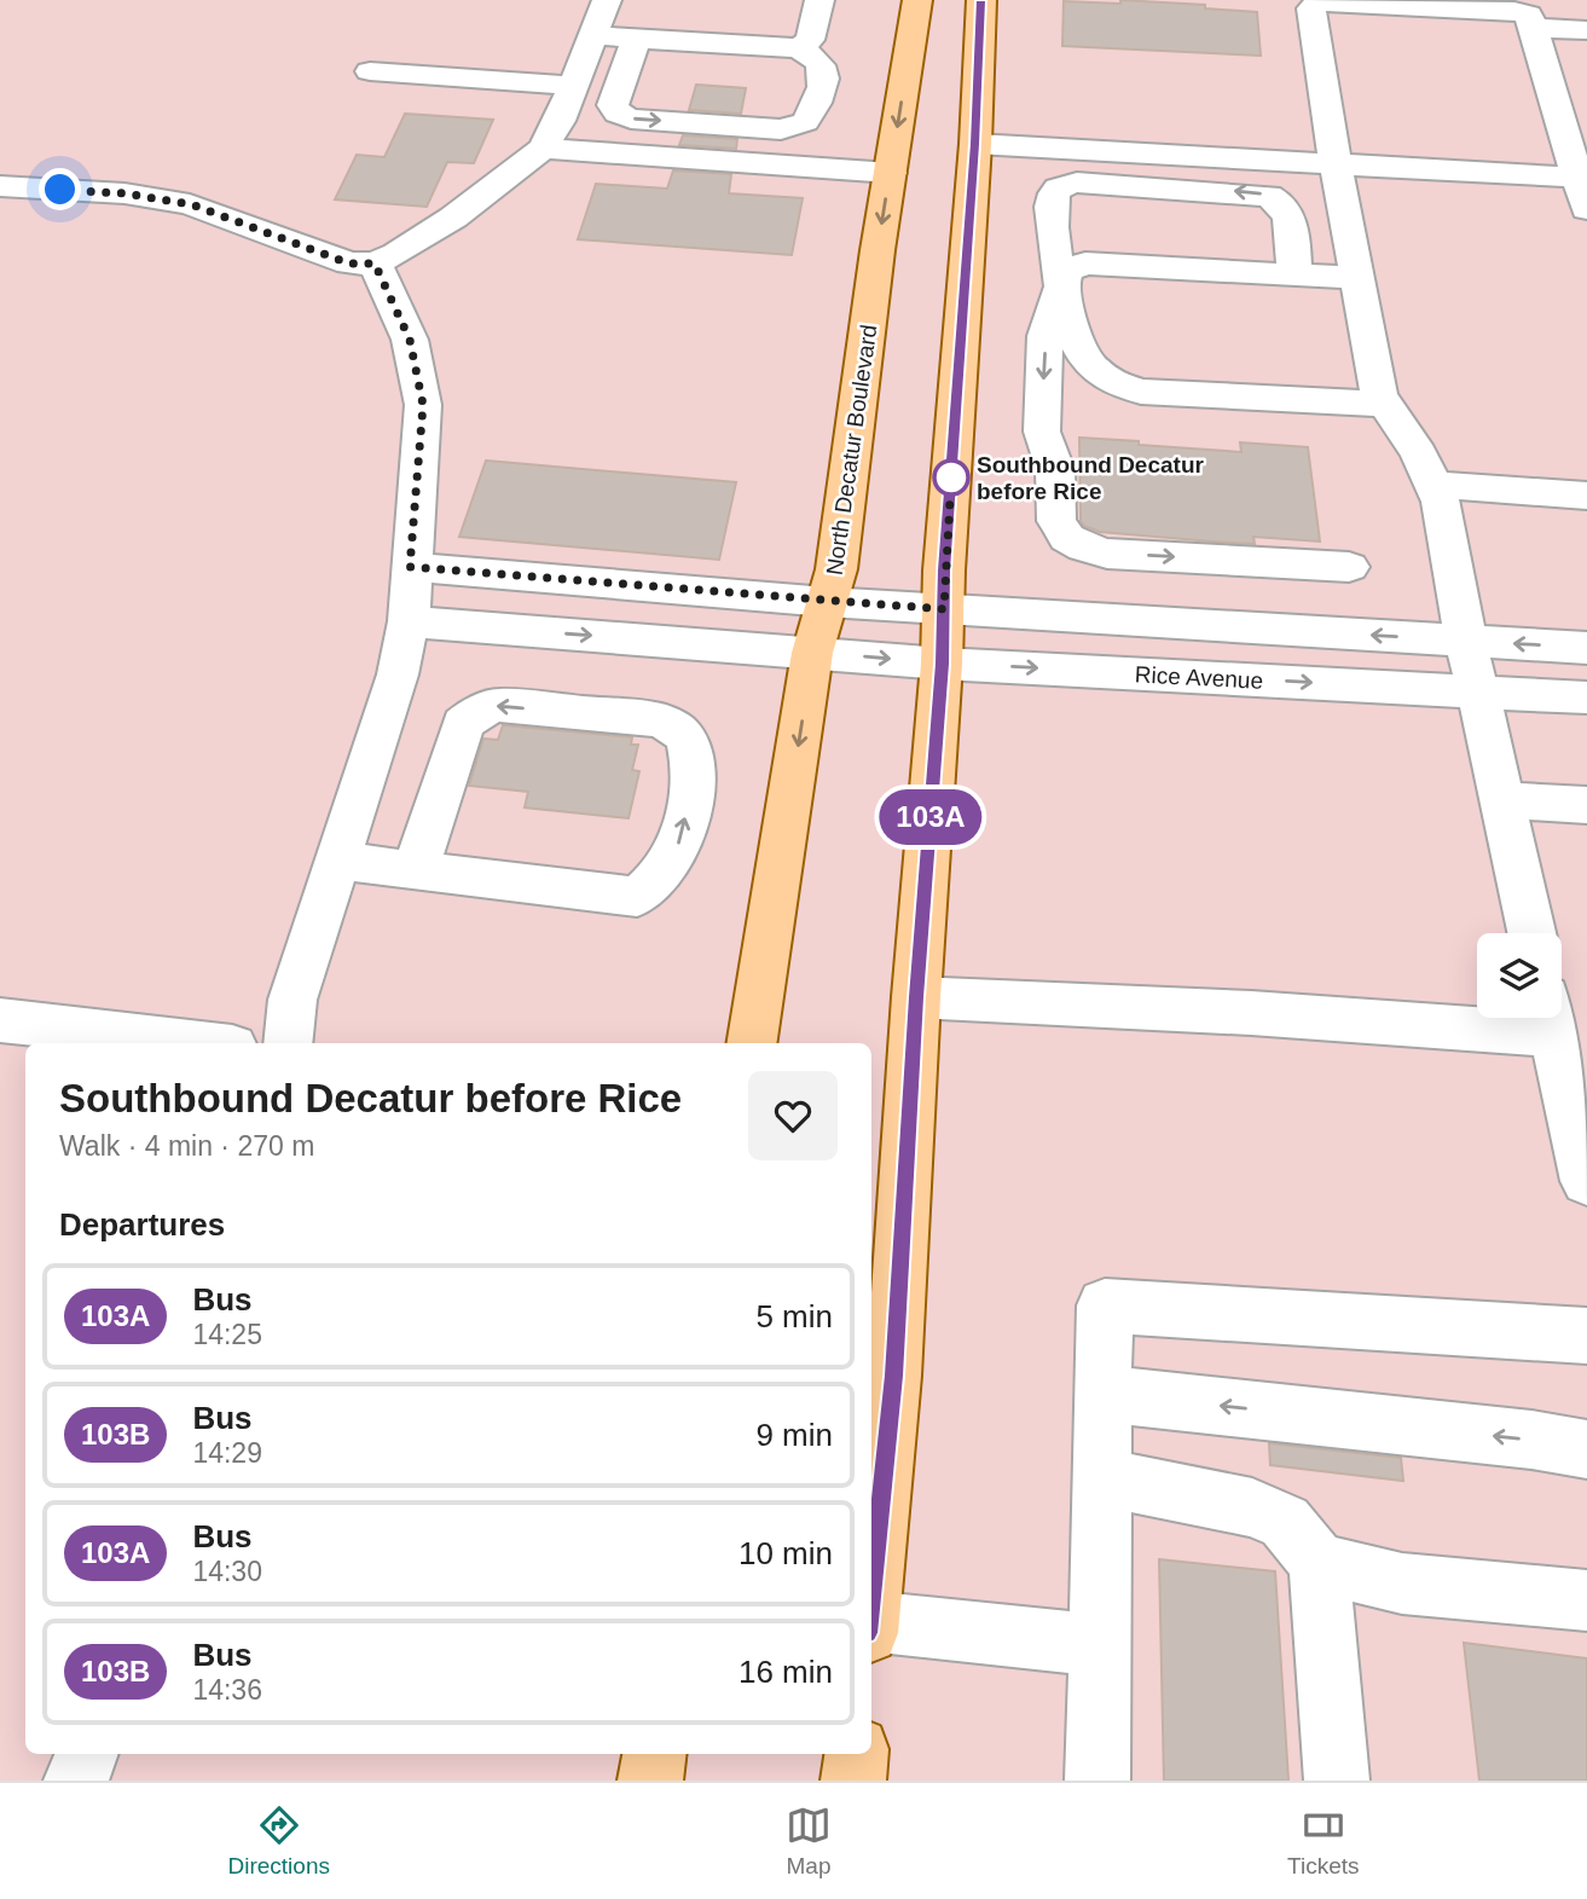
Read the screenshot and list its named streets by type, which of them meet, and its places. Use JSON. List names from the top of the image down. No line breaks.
{"streets":{"main road":["North Decatur Boulevard"],"street":["Rice Avenue"]},"crossings":[["North Decatur Boulevard","Rice Avenue"]],"places":["Southbound Decatur before Rice"],"lines":["bus line 103A"],"page":{"on_map":"103A","heading":[["Southbound Decatur before Rice","Walk · 4 min · 270 m"],"Departures"],"list":[{"mark":"103A","name":"Bus","note":"14:25","value":"5 min"},{"mark":"103B","name":"Bus","note":"14:29","value":"9 min"},{"mark":"103A","name":"Bus","note":"14:30","value":"10 min"},{"mark":"103B","name":"Bus","note":"14:36","value":"16 min"}],"tabs":["Directions","Map","Tickets"]}}
